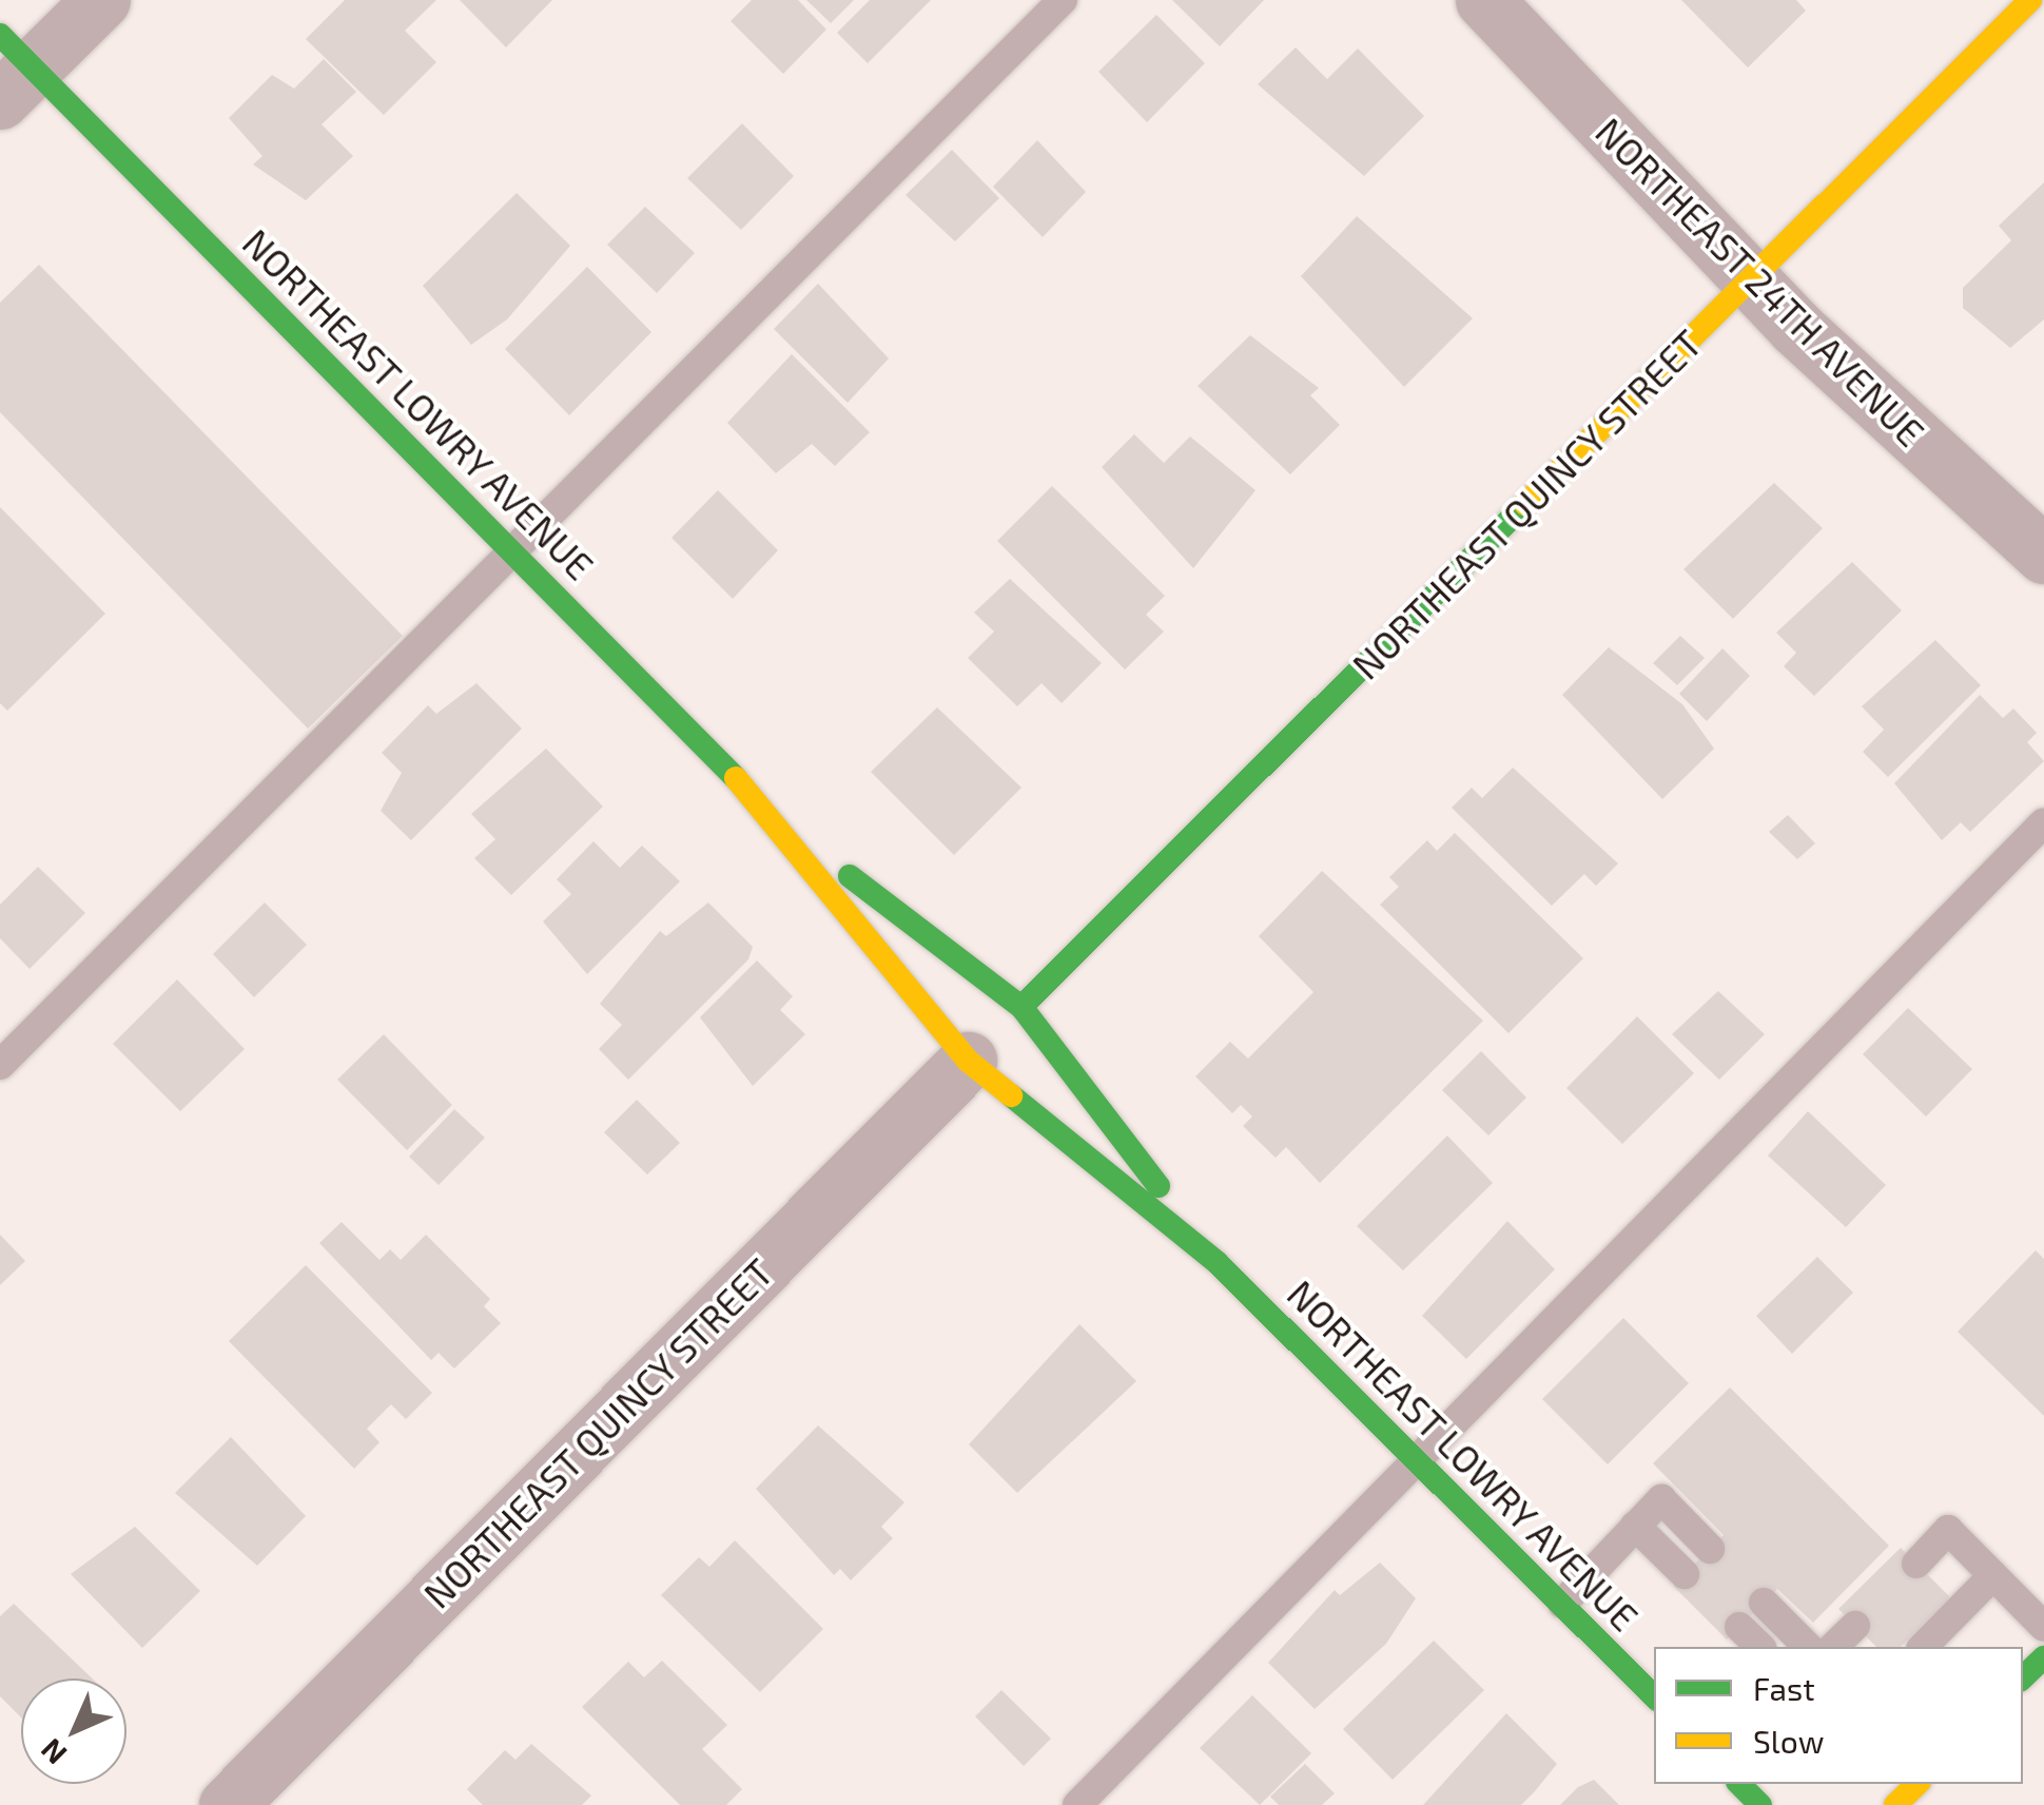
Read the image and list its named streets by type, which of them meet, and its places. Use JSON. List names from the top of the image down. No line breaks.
{"streets":{"main road":["NORTHEAST LOWRY AVENUE","NORTHEAST QUINCY STREET"],"street":["NORTHEAST 24TH AVENUE"]},"crossings":[["NORTHEAST 24TH AVENUE","NORTHEAST QUINCY STREET"],["NORTHEAST LOWRY AVENUE","NORTHEAST QUINCY STREET"]],"legend":["Fast","Slow"],"north":"bottom left"}
